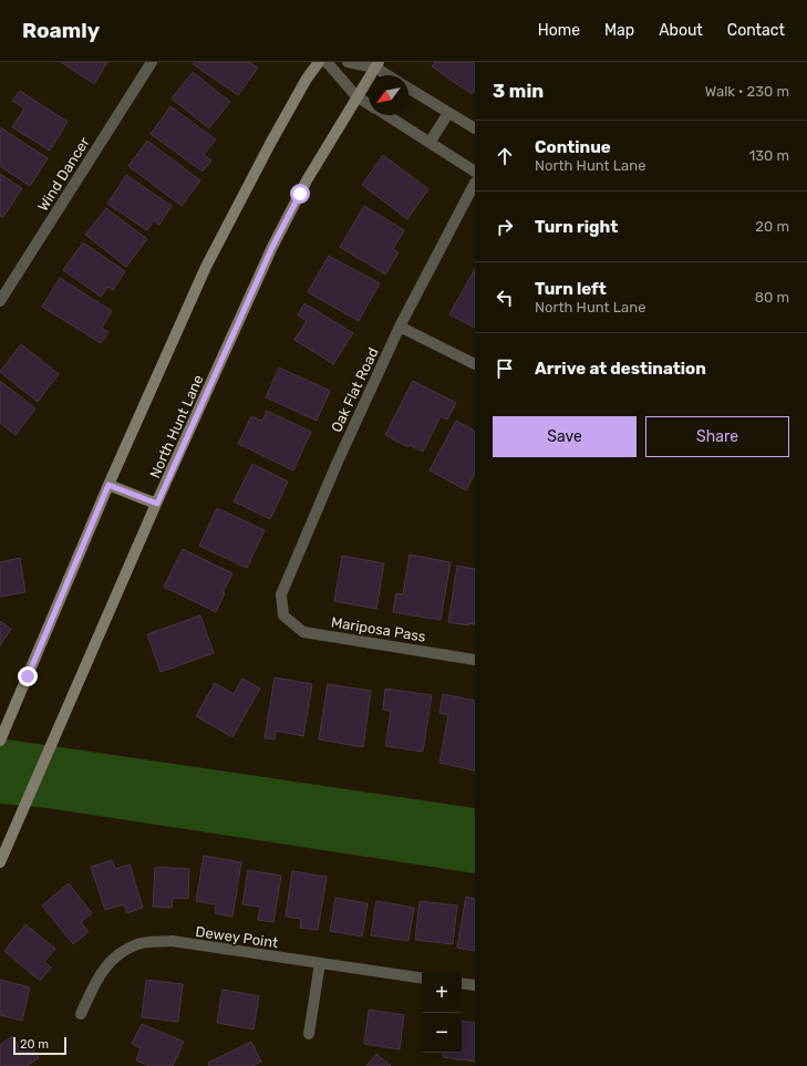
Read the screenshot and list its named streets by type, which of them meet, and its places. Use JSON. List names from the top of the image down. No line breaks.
{"streets":{"main road":["North Hunt Lane"],"street":["Wind Dancer","Oak Flat Road","Mariposa Pass","Dewey Point"]},"crossings":[["Oak Flat Road","Mariposa Pass"]],"scale_bar":"20 m","north":"bottom left","page":{"header":"Roamly","nav":["Home","Map","About","Contact"],"heading":["3 min","Walk · 230 m"],"list":[["Continue","North Hunt Lane","130 m"],["Turn right","20 m"],["Turn left","North Hunt Lane","80 m"],"Arrive at destination"],"buttons":["Save","Share"],"map_buttons":["+","−"],"scale":"20 m"}}
